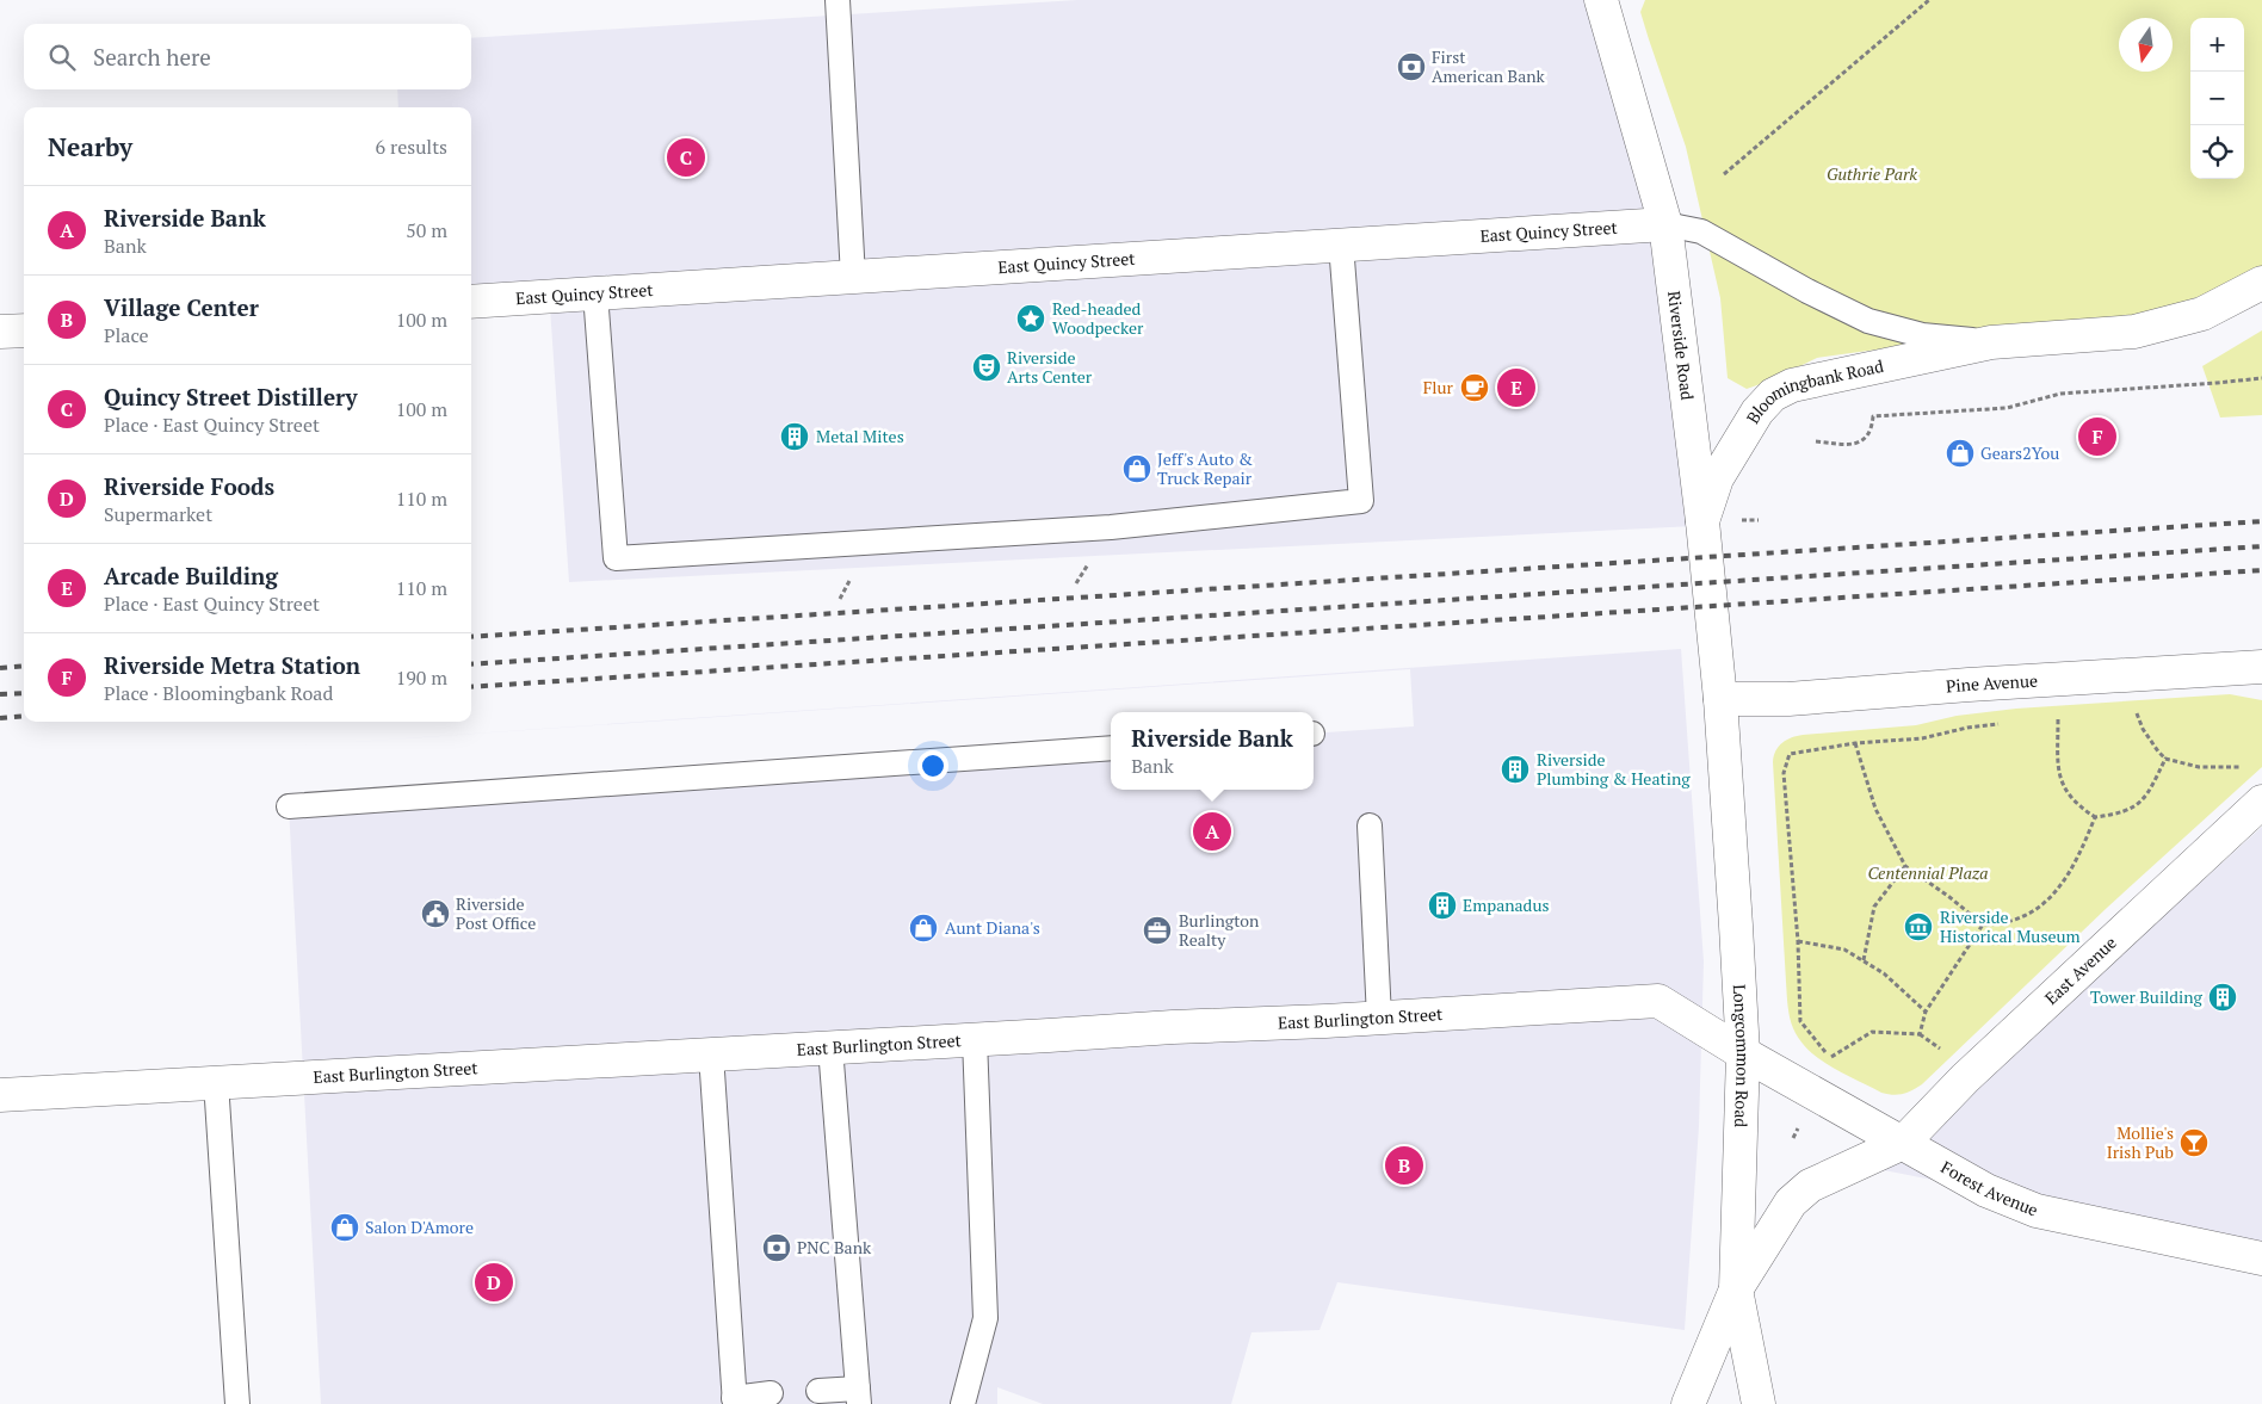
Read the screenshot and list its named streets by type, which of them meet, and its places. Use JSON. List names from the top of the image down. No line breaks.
{"streets":{"street":["East Quincy Street","Riverside Road","Bloomingbank Road","Pine Avenue","East Avenue","East Burlington Street","Longcommon Road","Forest Avenue"]},"crossings":[["East Quincy Street","Riverside Road"],["East Quincy Street","Bloomingbank Road"],["Riverside Road","Bloomingbank Road"],["Riverside Road","Pine Avenue"],["Riverside Road","Longcommon Road"],["Pine Avenue","Longcommon Road"],["East Avenue","Forest Avenue"],["East Burlington Street","Longcommon Road"],["East Burlington Street","Forest Avenue"],["Longcommon Road","Forest Avenue"]],"parks":["Guthrie Park","Centennial Plaza"],"places":{"bank":["First American Bank","PNC Bank"],"place":["Red-headed Woodpecker"],"theatre":["Riverside Arts Center"],"cafe":["Flur"],"building":["Metal Mites","Riverside Plumbing & Heating","Empanadus","Tower Building"],"shop":["Gears2You","Jeff's Auto & Truck Repair","Aunt Diana's","Salon D'Amore"],"public building":["Riverside Post Office"],"museum":["Riverside Historical Museum"],"office":["Burlington Realty"],"bar":["Mollie's Irish Pub"]},"north":"bottom","page":{"map_buttons":["+","−"],"search":"Search here","heading":["Nearby","6 results"],"pins":["C","E","F","A","B","D"],"list":[{"mark":"A","name":"Riverside Bank","note":"Bank","value":"50 m"},{"mark":"B","name":"Village Center","note":"Place","value":"100 m"},{"mark":"C","name":"Quincy Street Distillery","note":"Place · East Quincy Street","value":"100 m"},{"mark":"D","name":"Riverside Foods","note":"Supermarket","value":"110 m"},{"mark":"E","name":"Arcade Building","note":"Place · East Quincy Street","value":"110 m"},{"mark":"F","name":"Riverside Metra Station","note":"Place · Bloomingbank Road","value":"190 m"}],"popup":["Riverside Bank","Bank"]}}
